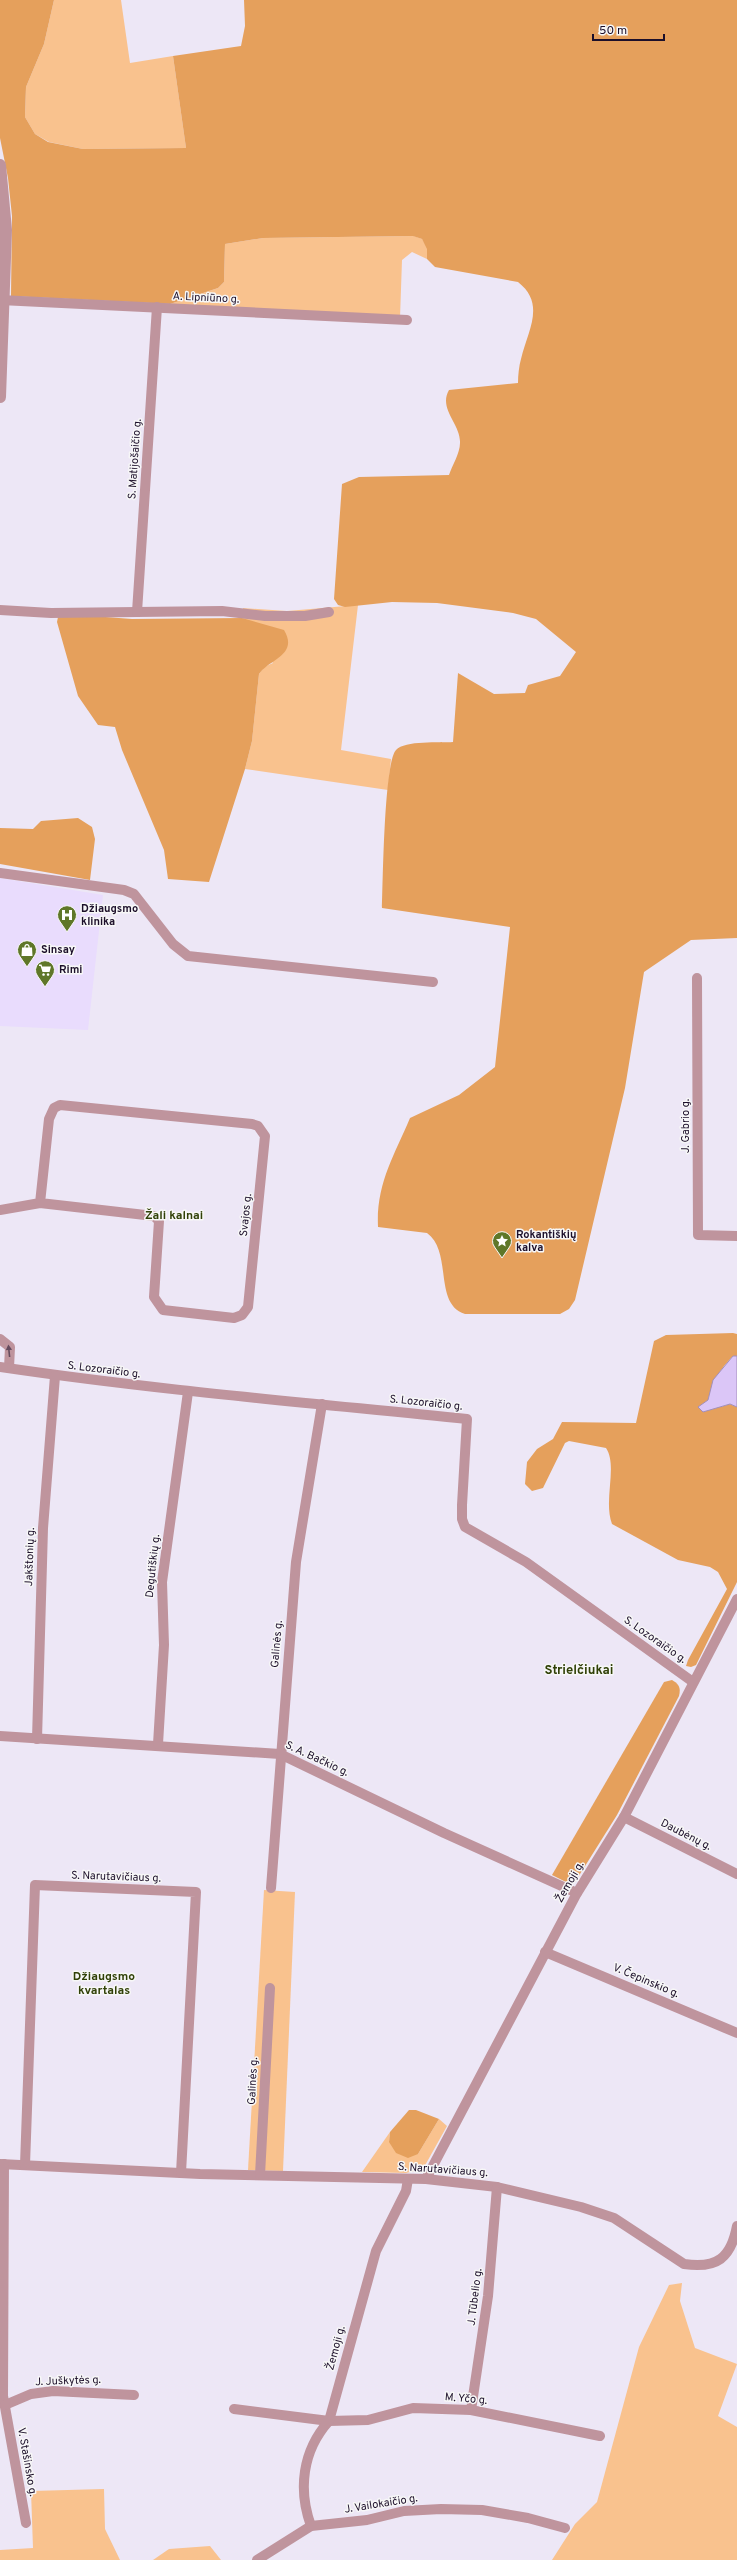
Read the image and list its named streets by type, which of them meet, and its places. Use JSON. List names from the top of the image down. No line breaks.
{"streets":{"street":["A. Lipniūno g.","S. Matijošaičio g.","J. Gabrio g.","Svajos g.","S. Lozoraičio g.","Jakštonių g.","Degutiškių g.","Galinės g.","S. A. Bačkio g.","Daubėnų g.","S. Narutavičiaus g.","Žemoji g.","V. Čepinskio g.","J. Tūbelio g.","J. Juškytės g.","M. Yčo g.","V. Stašinsko g.","J. Vailokaičio g."]},"crossings":[["A. Lipniūno g.","S. Matijošaičio g."],["S. Lozoraičio g.","Jakštonių g."],["S. Lozoraičio g.","Degutiškių g."],["S. Lozoraičio g.","Galinės g."],["S. Lozoraičio g.","Žemoji g."],["Jakštonių g.","S. A. Bačkio g."],["Degutiškių g.","S. A. Bačkio g."],["Galinės g.","S. A. Bačkio g."],["Galinės g.","S. Narutavičiaus g."],["S. A. Bačkio g.","Žemoji g."],["Daubėnų g.","Žemoji g."],["S. Narutavičiaus g.","Žemoji g."],["S. Narutavičiaus g.","J. Tūbelio g."],["S. Narutavičiaus g.","V. Stašinsko g."],["Žemoji g.","V. Čepinskio g."],["Žemoji g.","M. Yčo g."],["Žemoji g.","J. Vailokaičio g."],["J. Tūbelio g.","M. Yčo g."],["J. Juškytės g.","V. Stašinsko g."]],"districts":["Žali kalnai","Strielčiukai","Džiaugsmo kvartalas"],"places":{"hospital":["Džiaugsmo klinika"],"shop":["Sinsay"],"supermarket":["Rimi"],"place":["Rokantiškių kalva"]},"scale_bar":"50 m"}
